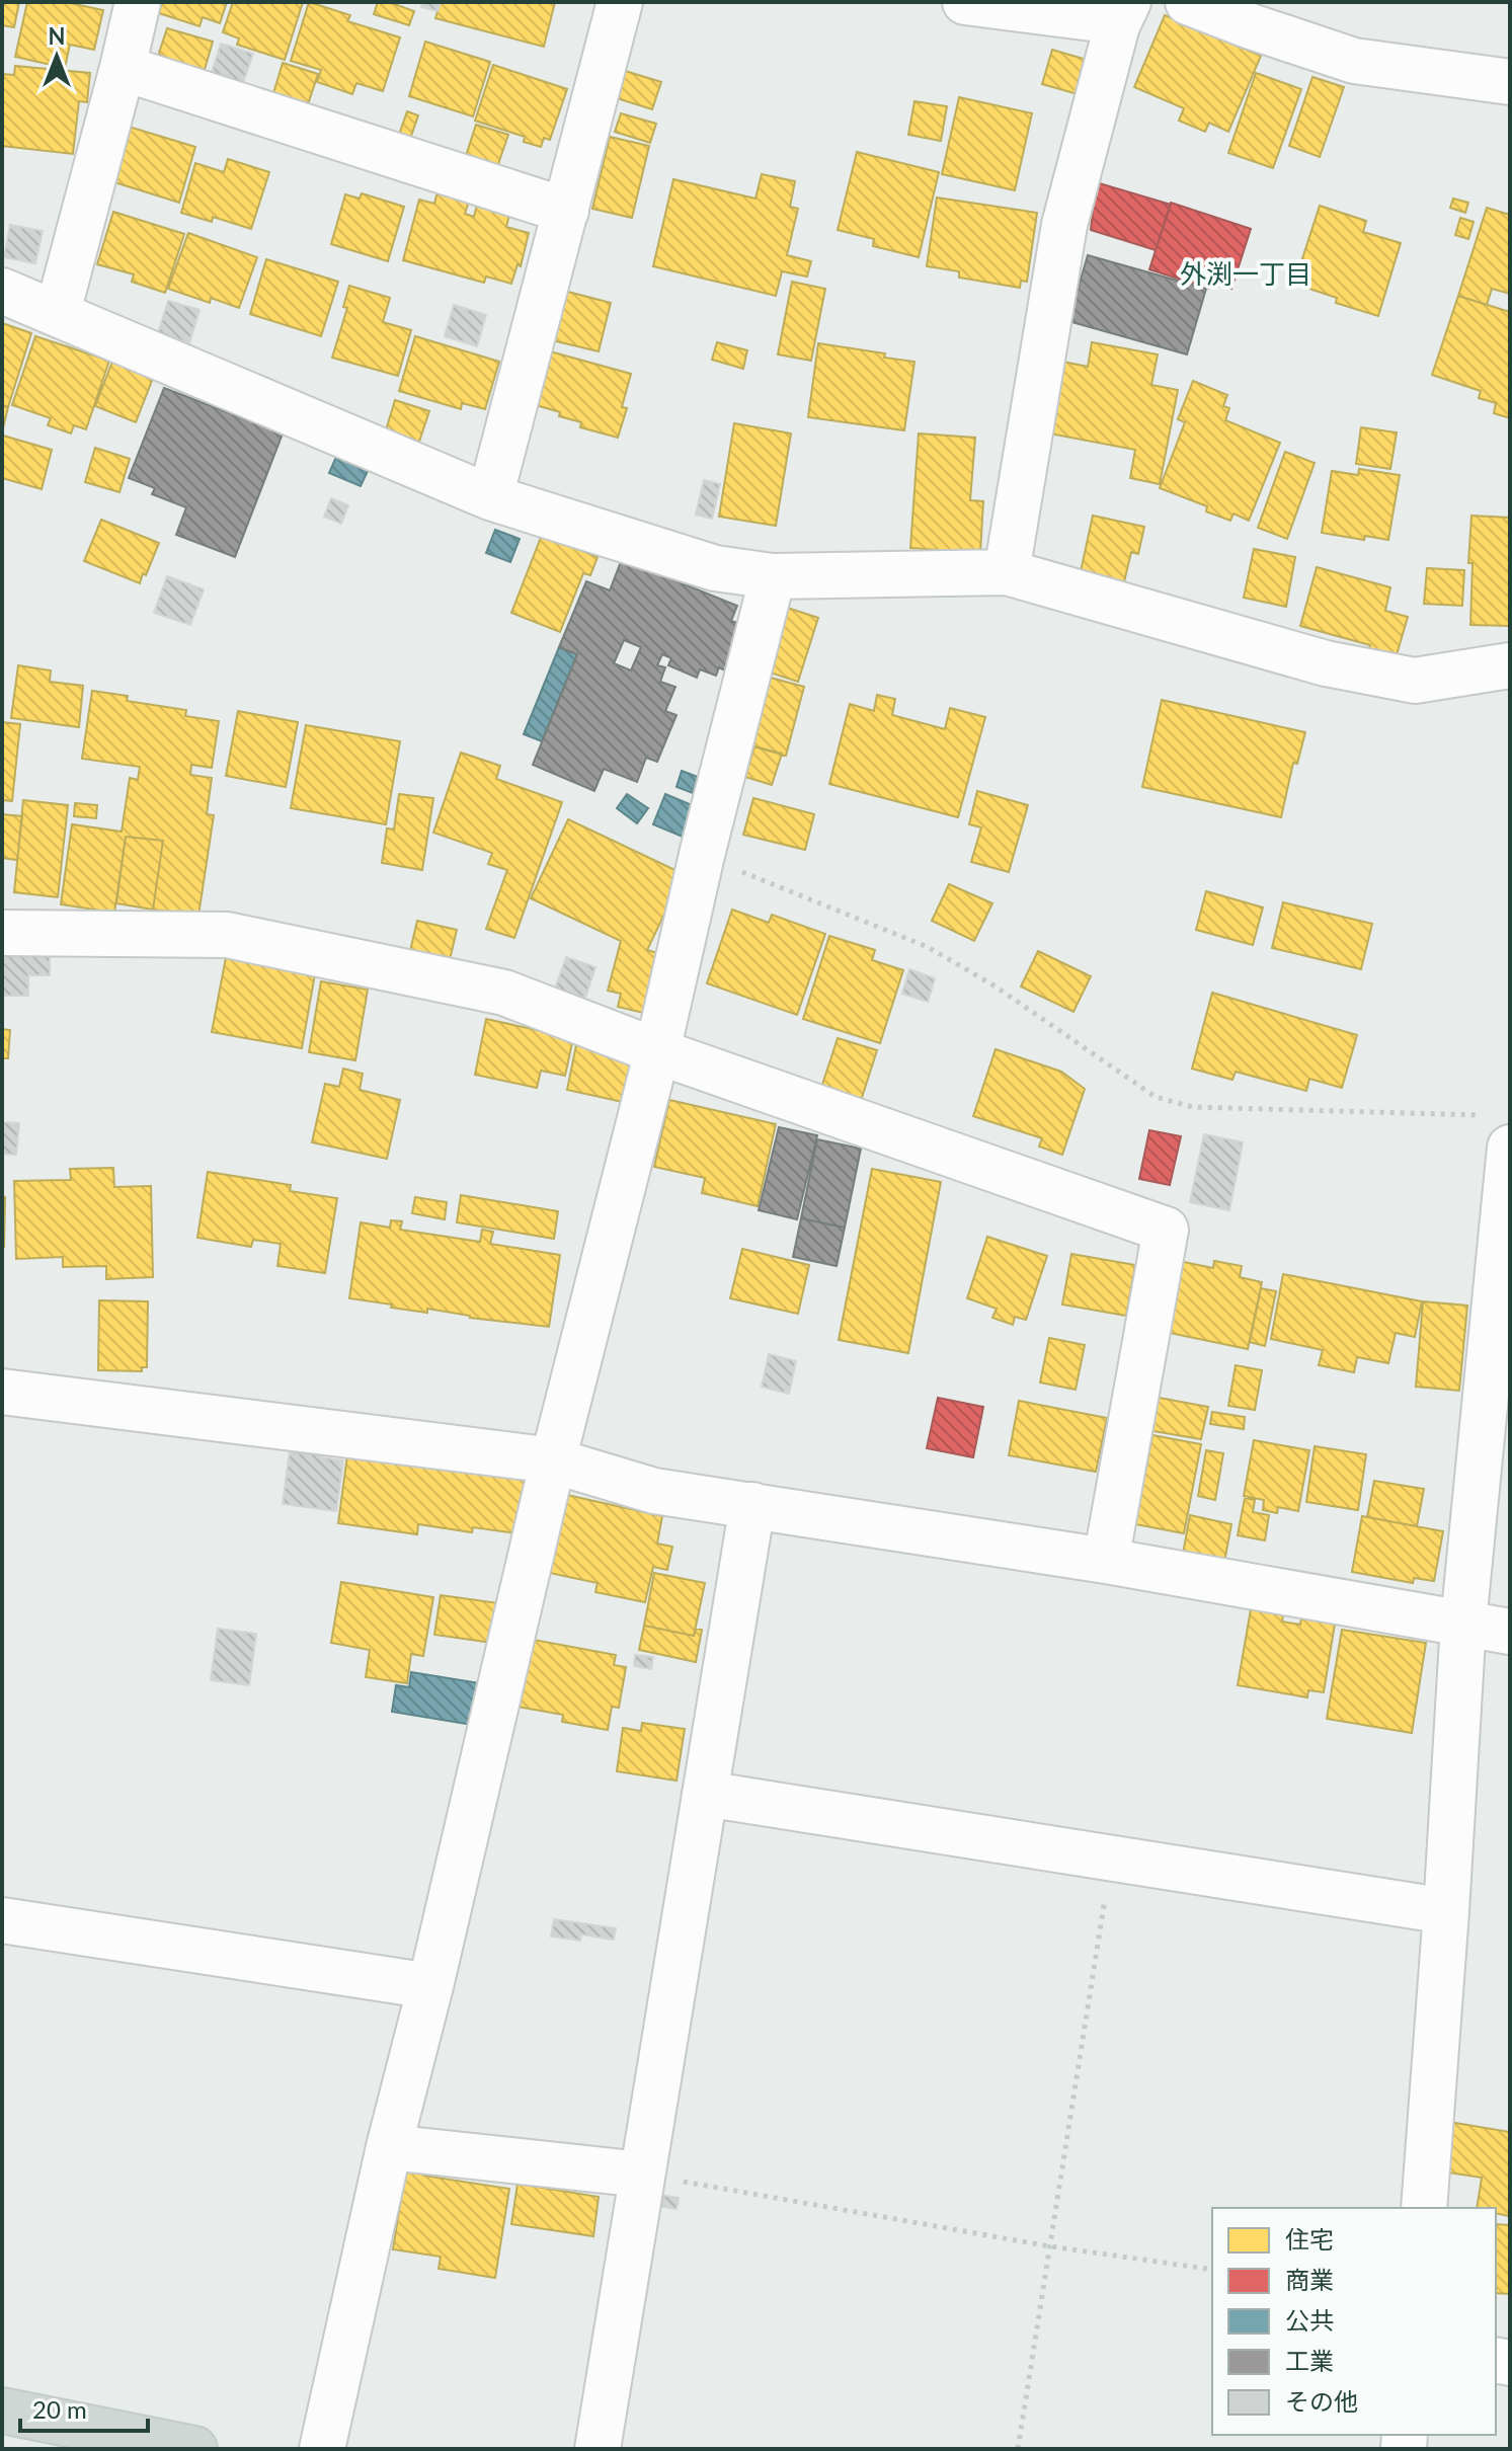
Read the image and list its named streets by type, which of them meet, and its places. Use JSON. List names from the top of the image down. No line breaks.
{"districts":["外渕一丁目"],"legend":["住宅","商業","公共","工業","その他"],"scale_bar":"20 m","north":"top"}
